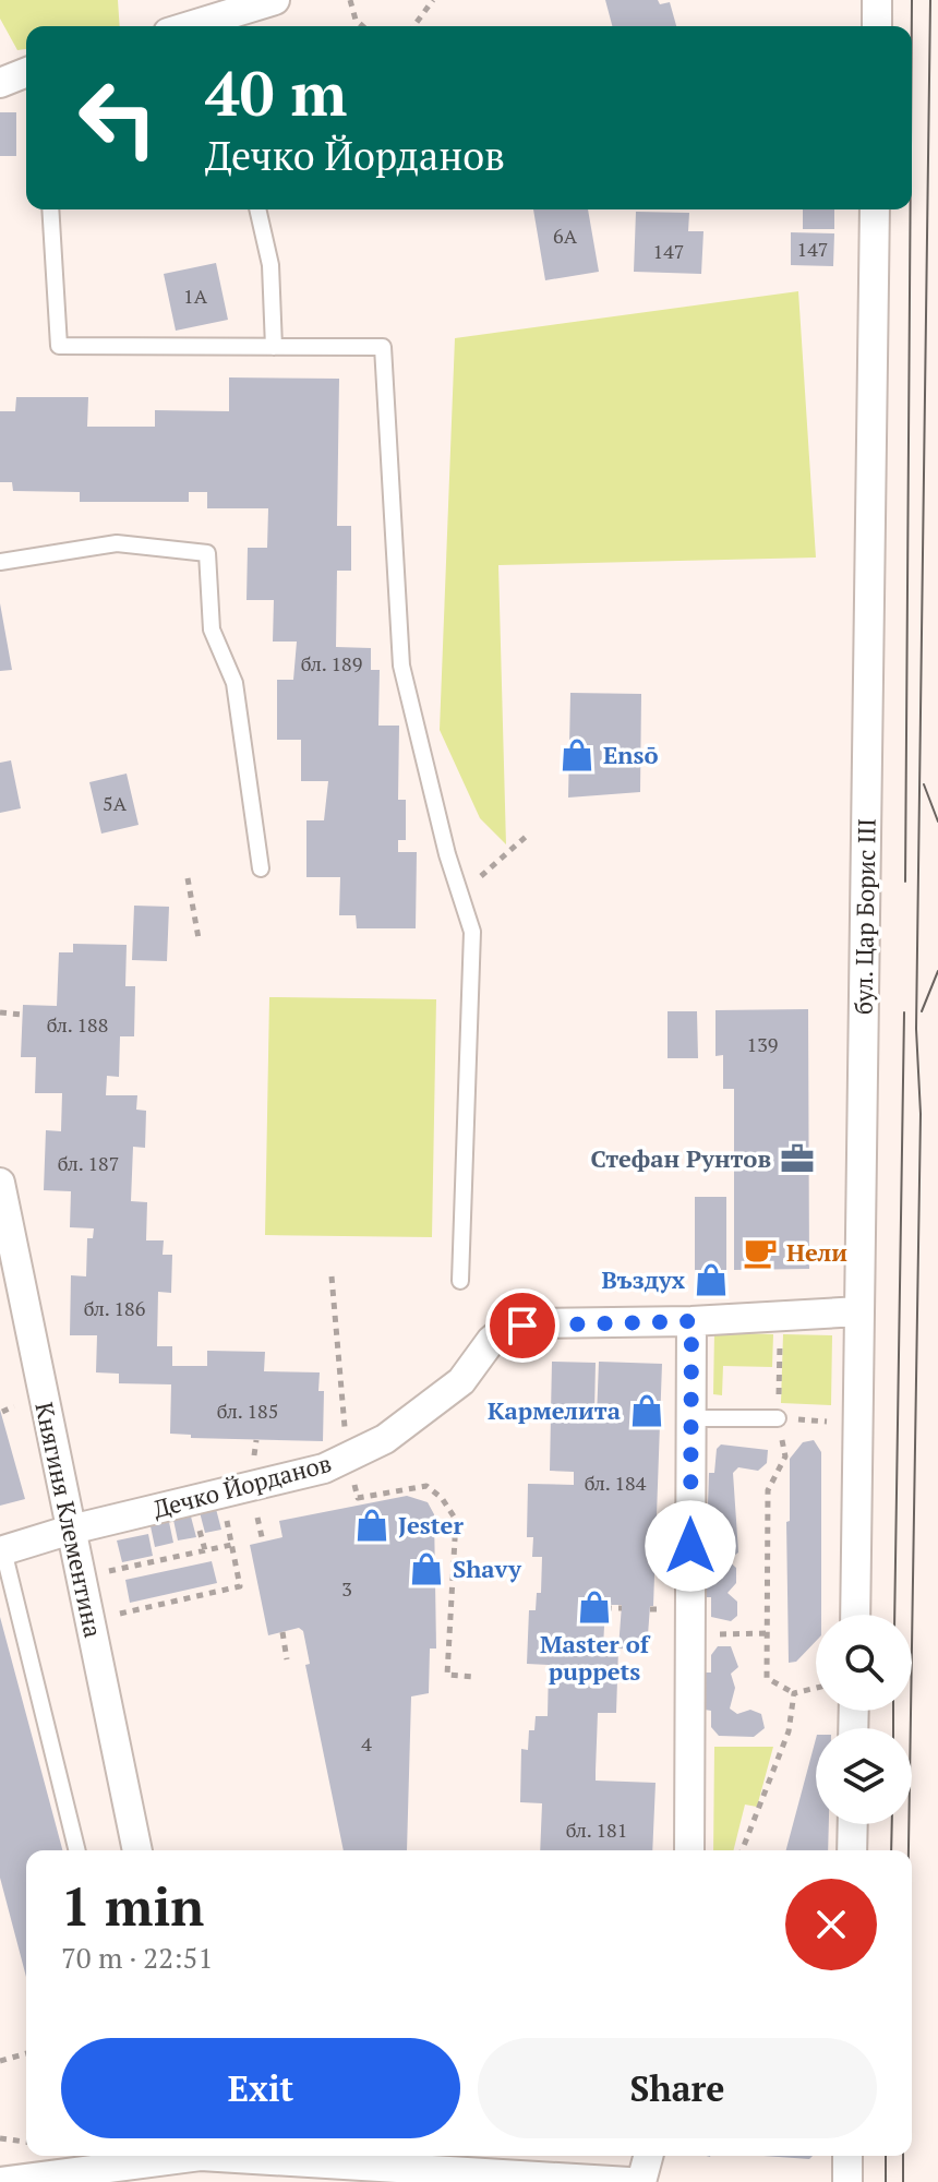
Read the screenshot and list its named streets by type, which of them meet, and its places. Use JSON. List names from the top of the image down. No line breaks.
{"streets":{"street":["бул. Цар Борис III","Дечко Йорданов","Княгиня Клементина"]},"crossings":[["бул. Цар Борис III","Дечко Йорданов"],["Дечко Йорданов","Княгиня Клементина"]],"places":{"shop":["Ensō","Въздух","Кармелита","Jester","Shavy","Master of puppets"],"office":["Стефан Рунтов"],"cafe":["Нели"]},"house_numbers":["6А","147","147","1А","бл. 189","5А","бл. 188","139","бл. 187","бл. 186","бл. 185","бл. 184","3","4","бл. 181"],"page":{"turn":["40 m","Дечко Йорданов"],"heading":["1 min","70 m · 22:51"],"buttons":["Exit","Share"]}}
